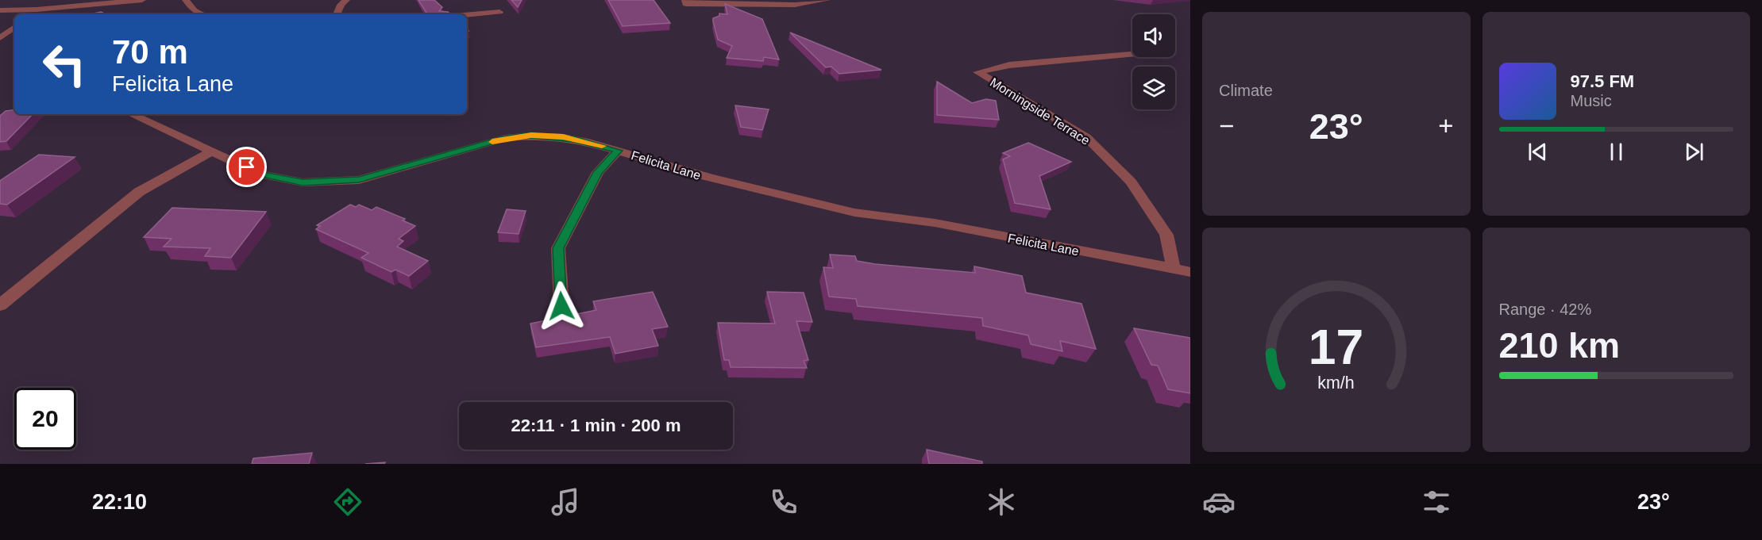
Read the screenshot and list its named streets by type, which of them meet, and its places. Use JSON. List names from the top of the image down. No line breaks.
{"streets":{"street":["Morningside Terrace","Felicita Lane"]},"crossings":[["Morningside Terrace","Felicita Lane"]],"page":{"tile":["Climate",["Range · 42%","210 km"]],"turn":["70 m","Felicita Lane"],"song":["97.5 FM","Music"],"heat":["−","23°","+"],"limit":"20","trip":"22:11 · 1 min · 200 m","tabs":["22:10","23°"],"gauge":["17","km/h"]}}
